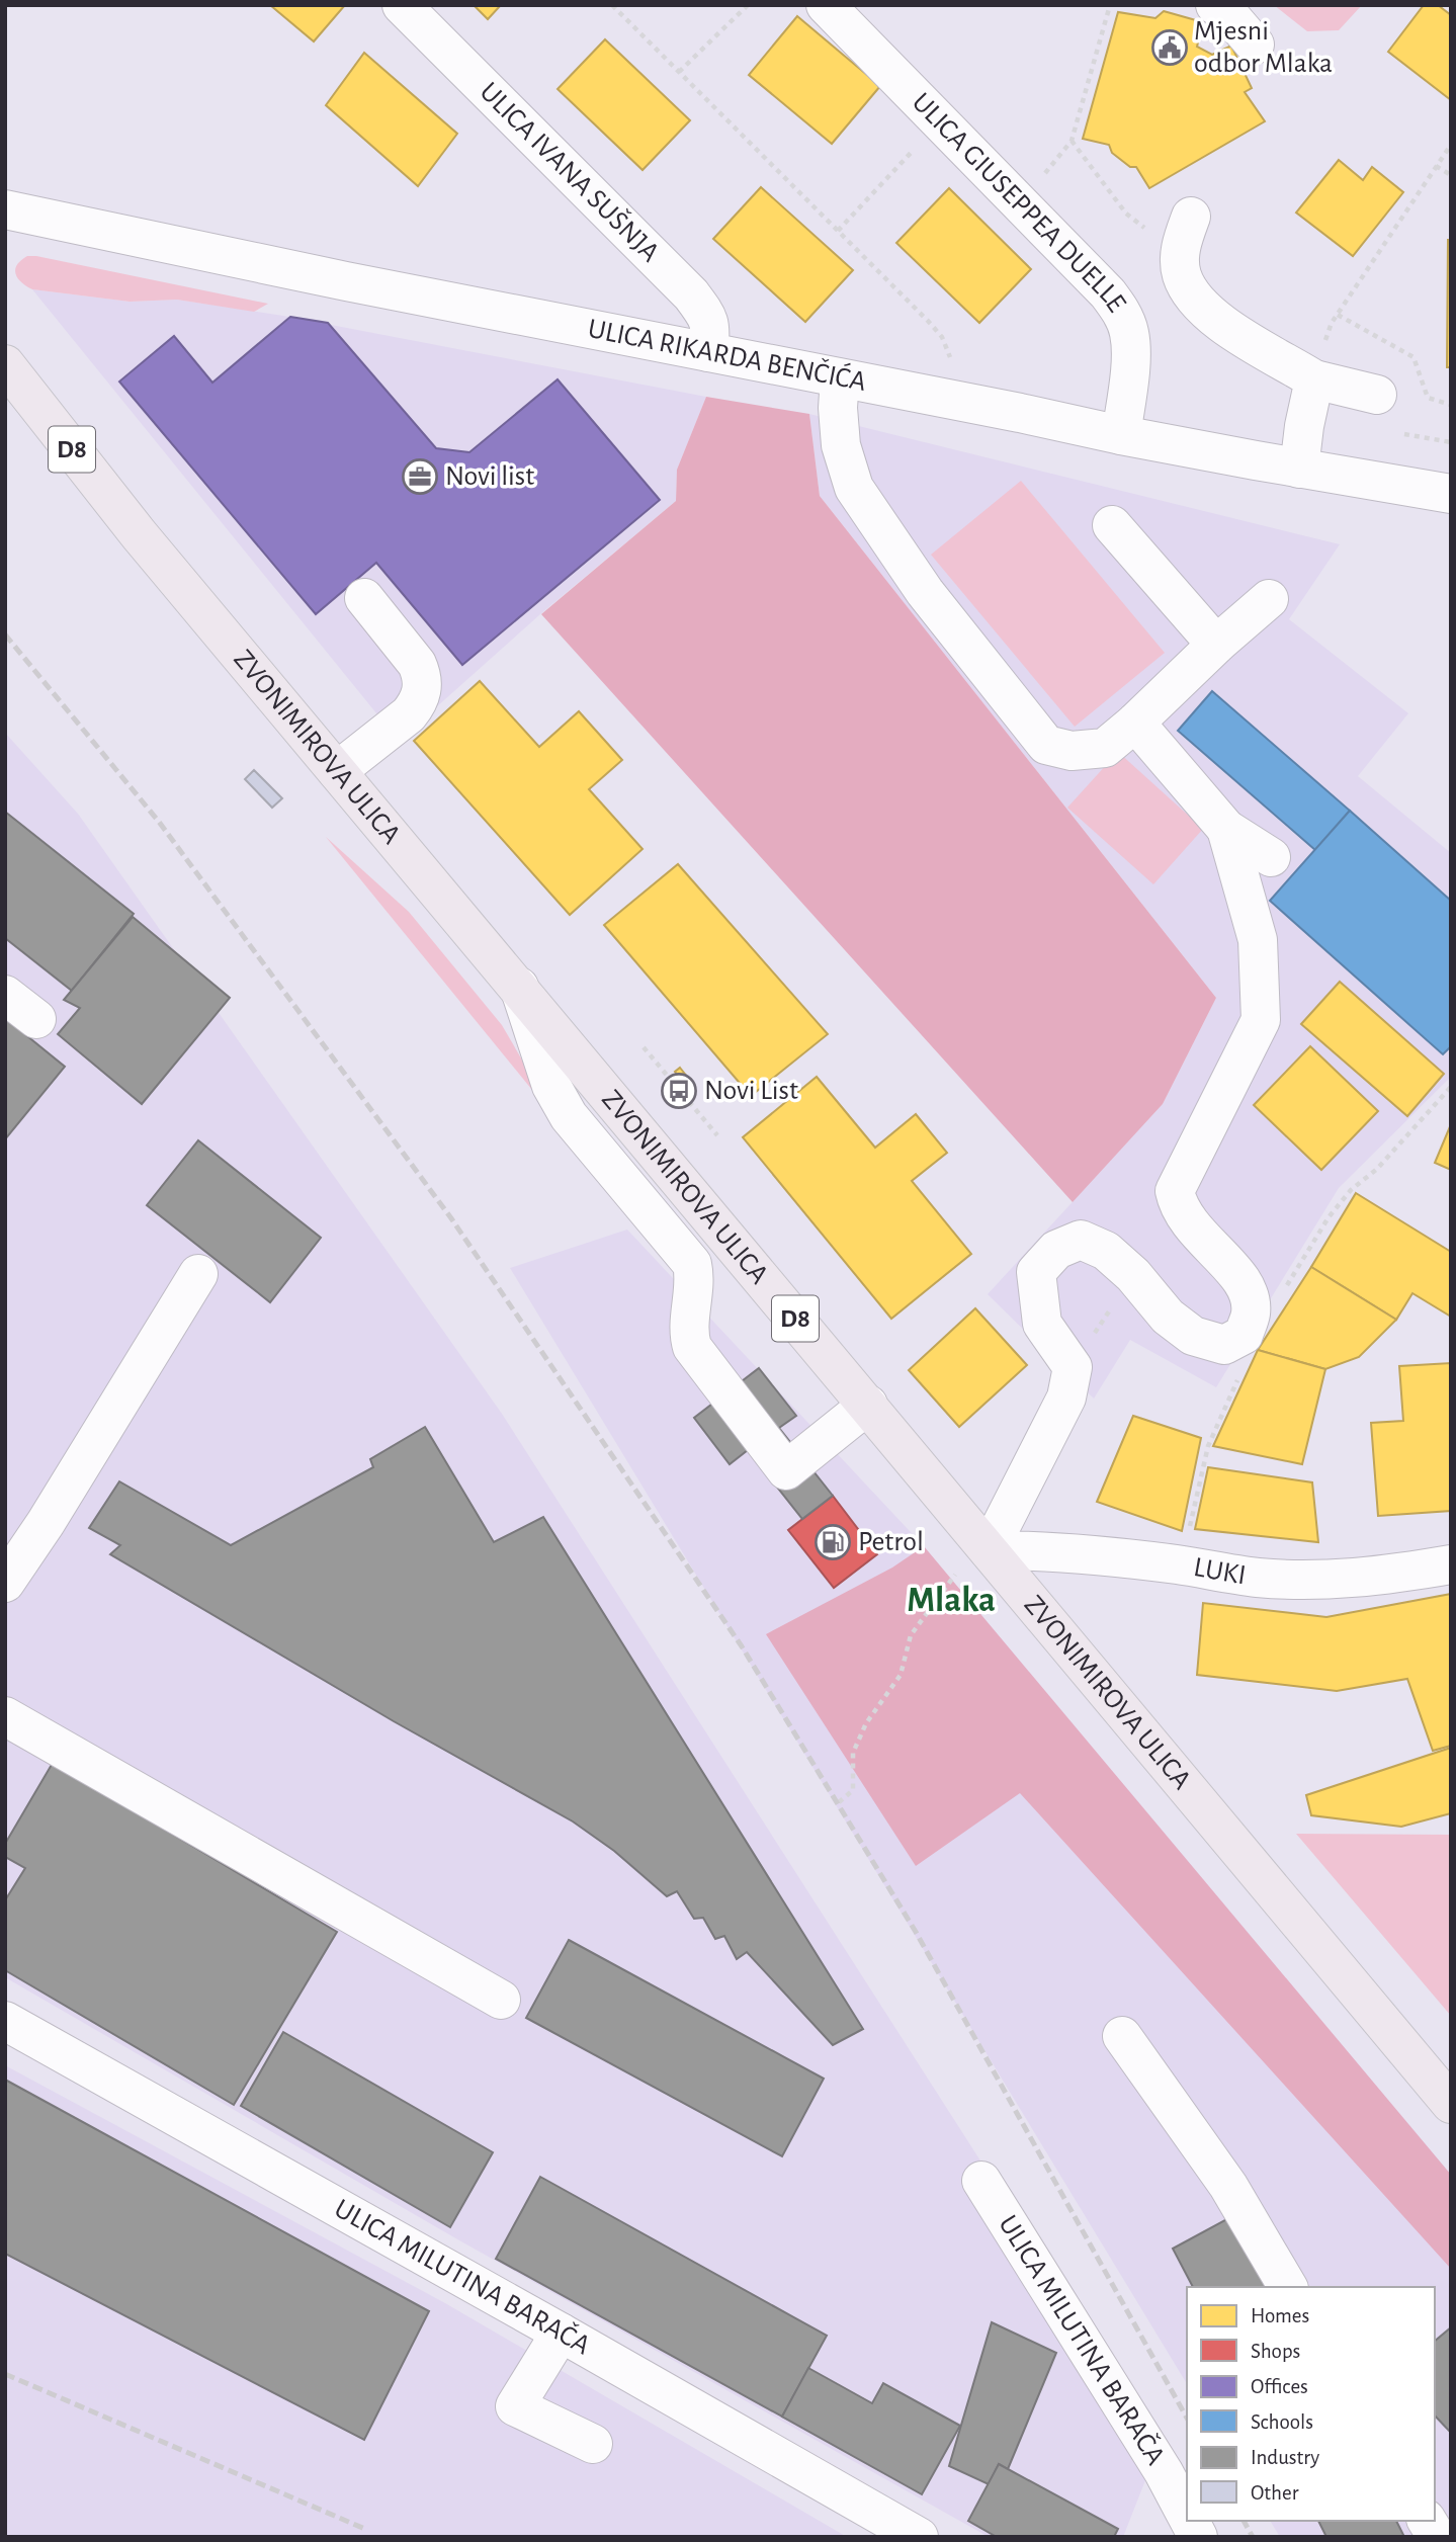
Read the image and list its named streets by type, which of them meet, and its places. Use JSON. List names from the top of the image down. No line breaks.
{"streets":{"main road":["D8","ZVONIMIROVA ULICA"],"street":["ULICA IVANA SUŠNJA","ULICA GIUSEPPEA DUELLE","ULICA RIKARDA BENČIĆA","LUKI","ULICA MILUTINA BARAČA"]},"crossings":[["ULICA IVANA SUŠNJA","ULICA RIKARDA BENČIĆA"],["ULICA GIUSEPPEA DUELLE","ULICA RIKARDA BENČIĆA"],["ZVONIMIROVA ULICA","LUKI"]],"districts":["Mlaka"],"places":{"public building":["Mjesni odbor Mlaka"],"office":["Novi list"],"bus stop":["Novi List"],"fuel station":["Petrol"]},"legend":["Homes","Shops","Offices","Schools","Industry","Other"]}
